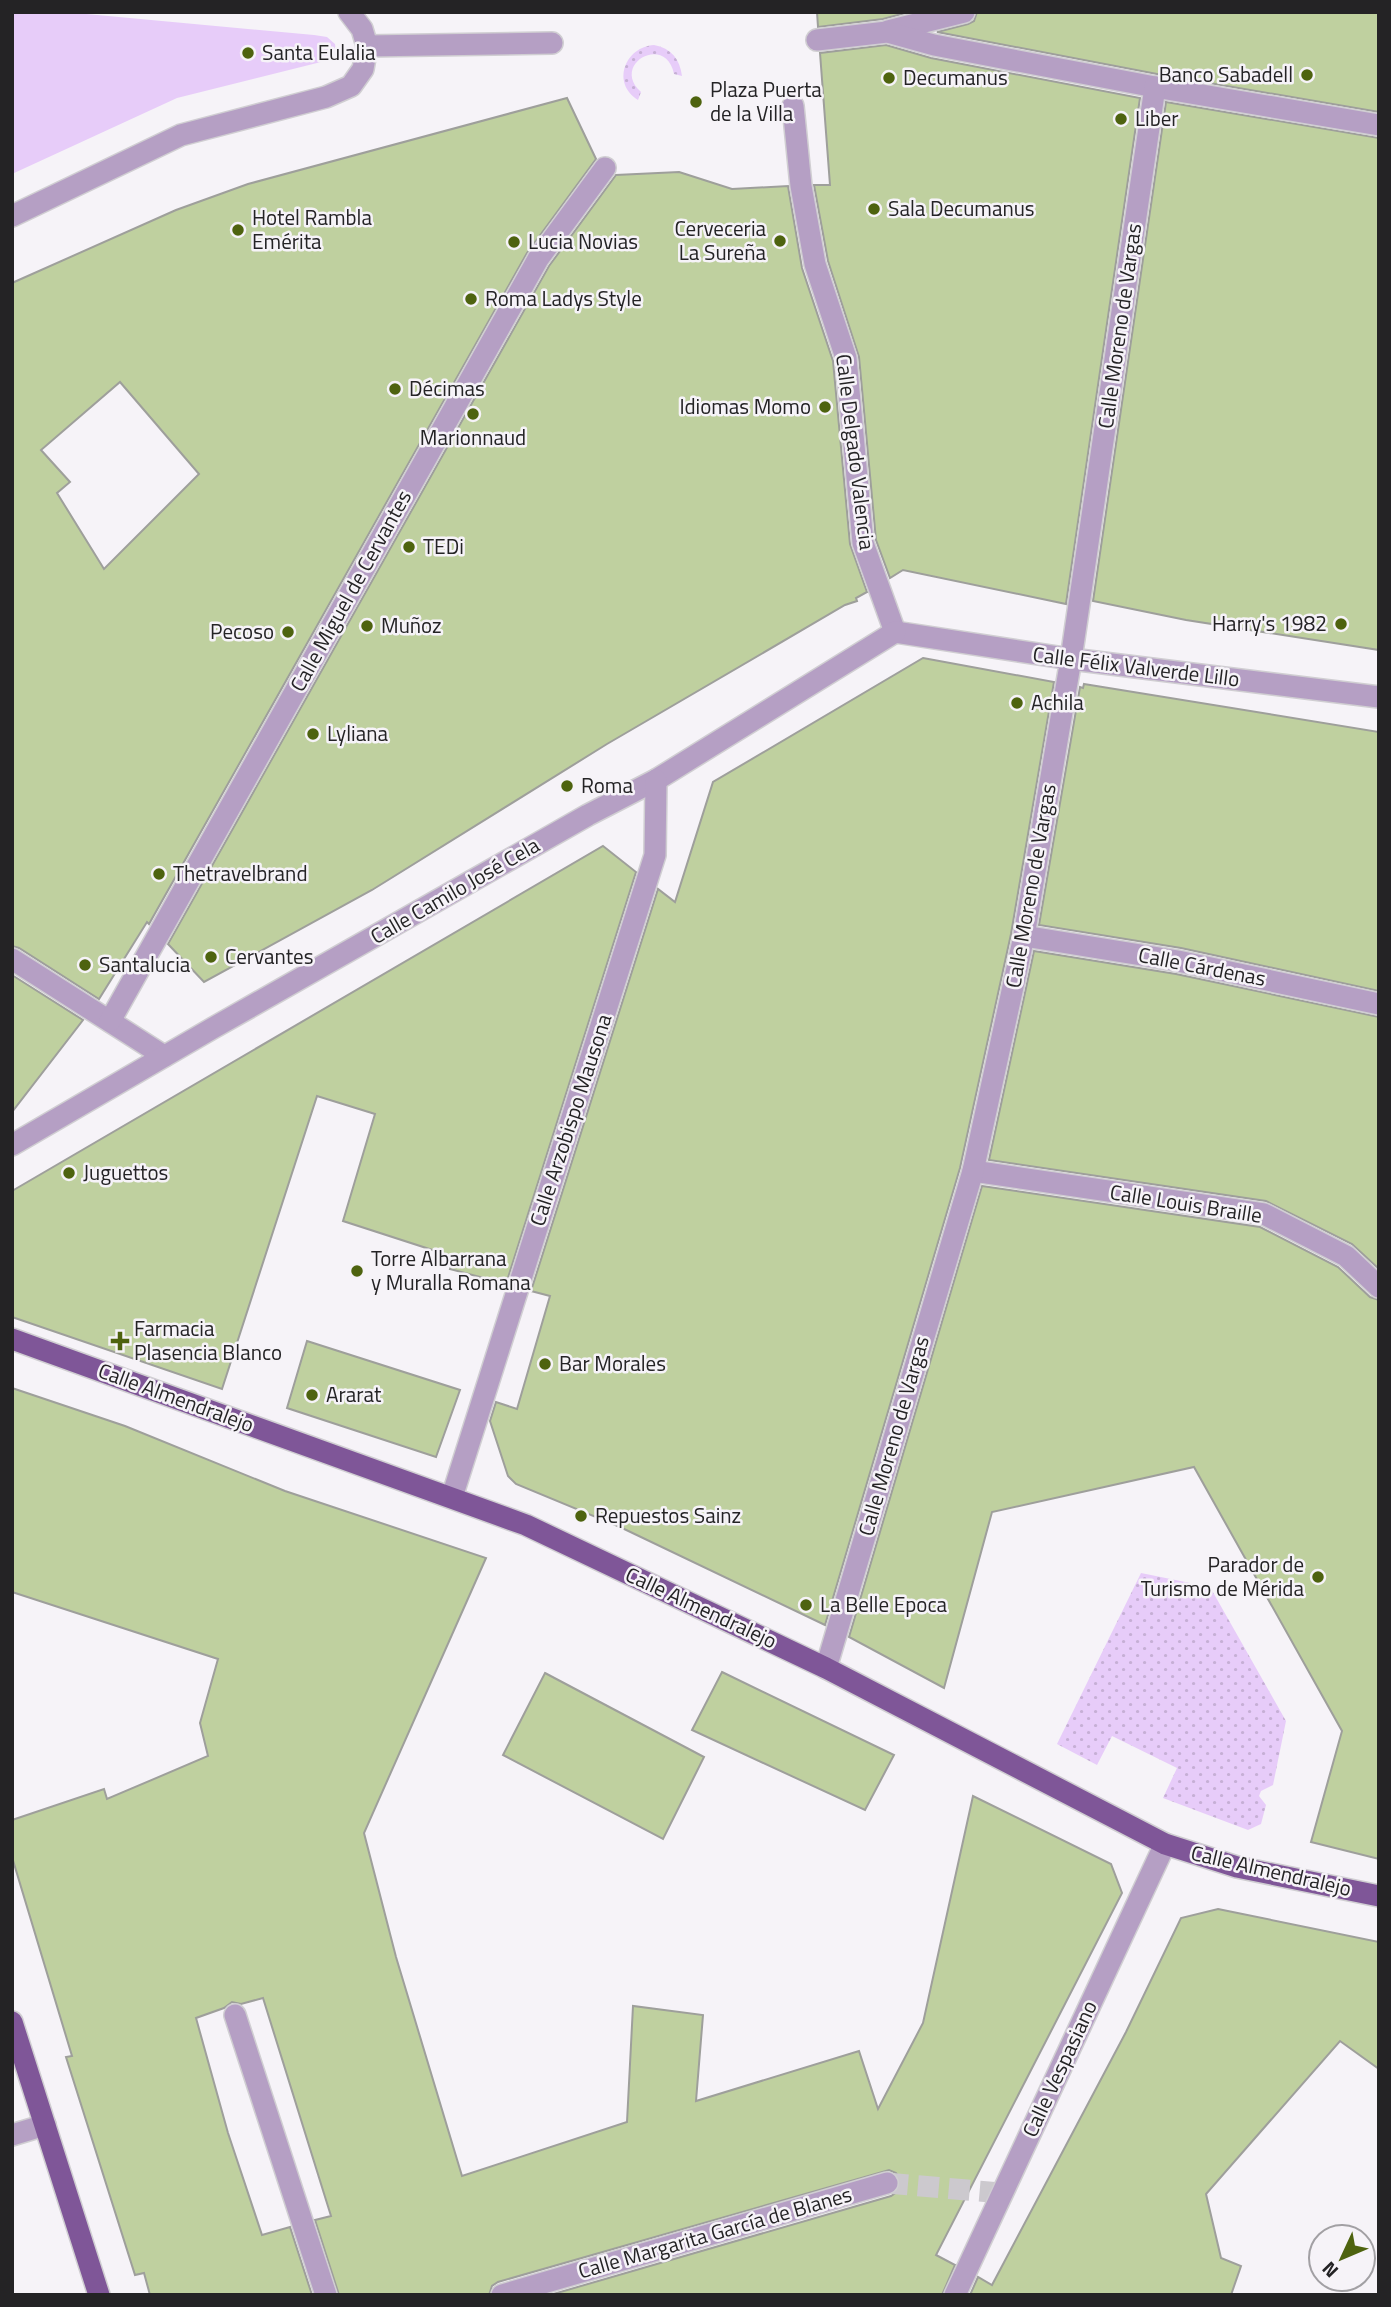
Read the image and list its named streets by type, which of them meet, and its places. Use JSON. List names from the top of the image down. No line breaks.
{"streets":{"main road":["Calle Almendralejo"],"street":["Calle Moreno de Vargas","Calle Delgado Valencia","Calle Miguel de Cervantes","Calle Félix Valverde Lillo","Calle Camilo José Cela","Calle Cárdenas","Calle Arzobispo Mausona","Calle Louis Braille","Calle Vespasiano","Calle Margarita García de Blanes"]},"crossings":[["Calle Moreno de Vargas","Calle Félix Valverde Lillo"],["Calle Moreno de Vargas","Calle Cárdenas"],["Calle Moreno de Vargas","Calle Louis Braille"],["Calle Moreno de Vargas","Calle Almendralejo"],["Calle Delgado Valencia","Calle Félix Valverde Lillo"],["Calle Delgado Valencia","Calle Camilo José Cela"],["Calle Félix Valverde Lillo","Calle Camilo José Cela"],["Calle Camilo José Cela","Calle Arzobispo Mausona"],["Calle Arzobispo Mausona","Calle Almendralejo"],["Calle Almendralejo","Calle Vespasiano"]],"places":{"other":["Santa Eulalia","Banco Sabadell","Decumanus","Plaza Puerta de la Villa","Liber","Sala Decumanus","Hotel Rambla Emérita","Cerveceria La Sureña","Lucia Novias","Roma Ladys Style","Décimas","Idiomas Momo","Marionnaud","TEDi","Harry's 1982","Muñoz","Pecoso","Achila","Lyliana","Roma","Thetravelbrand","Cervantes","Santalucia","Juguettos","Torre Albarrana y Muralla Romana","Bar Morales","Ararat","Repuestos Sainz","Parador de Turismo de Mérida","La Belle Epoca"],"health":["Farmacia Plasencia Blanco"]},"north":"bottom left"}
